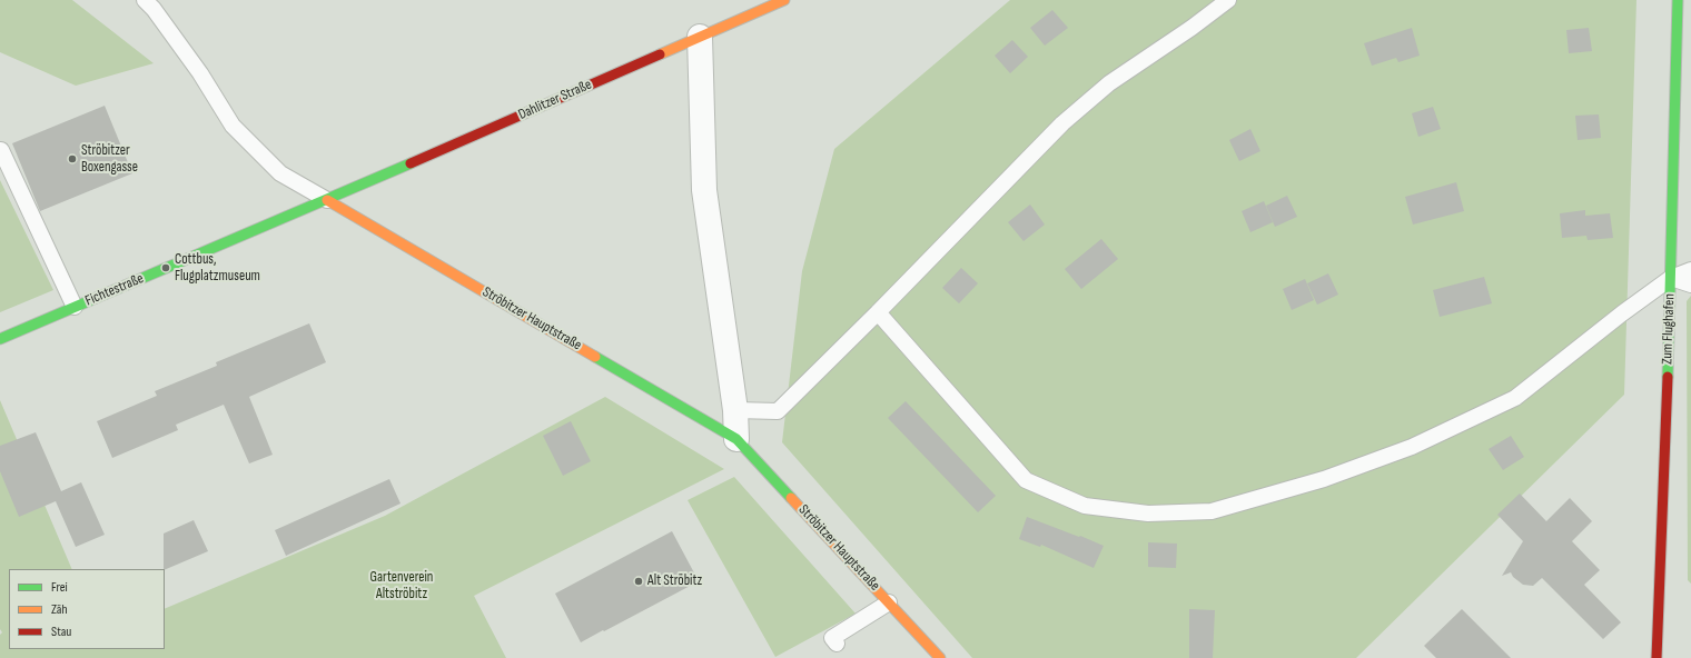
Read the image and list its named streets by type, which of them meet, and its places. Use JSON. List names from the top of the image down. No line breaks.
{"streets":{"street":["Dahlitzer Straße","Fichtestraße","Ströbitzer Hauptstraße","Zum Flughafen"]},"crossings":[["Dahlitzer Straße","Fichtestraße"],["Dahlitzer Straße","Ströbitzer Hauptstraße"],["Fichtestraße","Ströbitzer Hauptstraße"]],"parks":["Gartenverein Altströbitz"],"places":["Ströbitzer Boxengasse","Cottbus, Flugplatzmuseum","Alt Ströbitz"],"legend":["Frei","Zäh","Stau"]}
